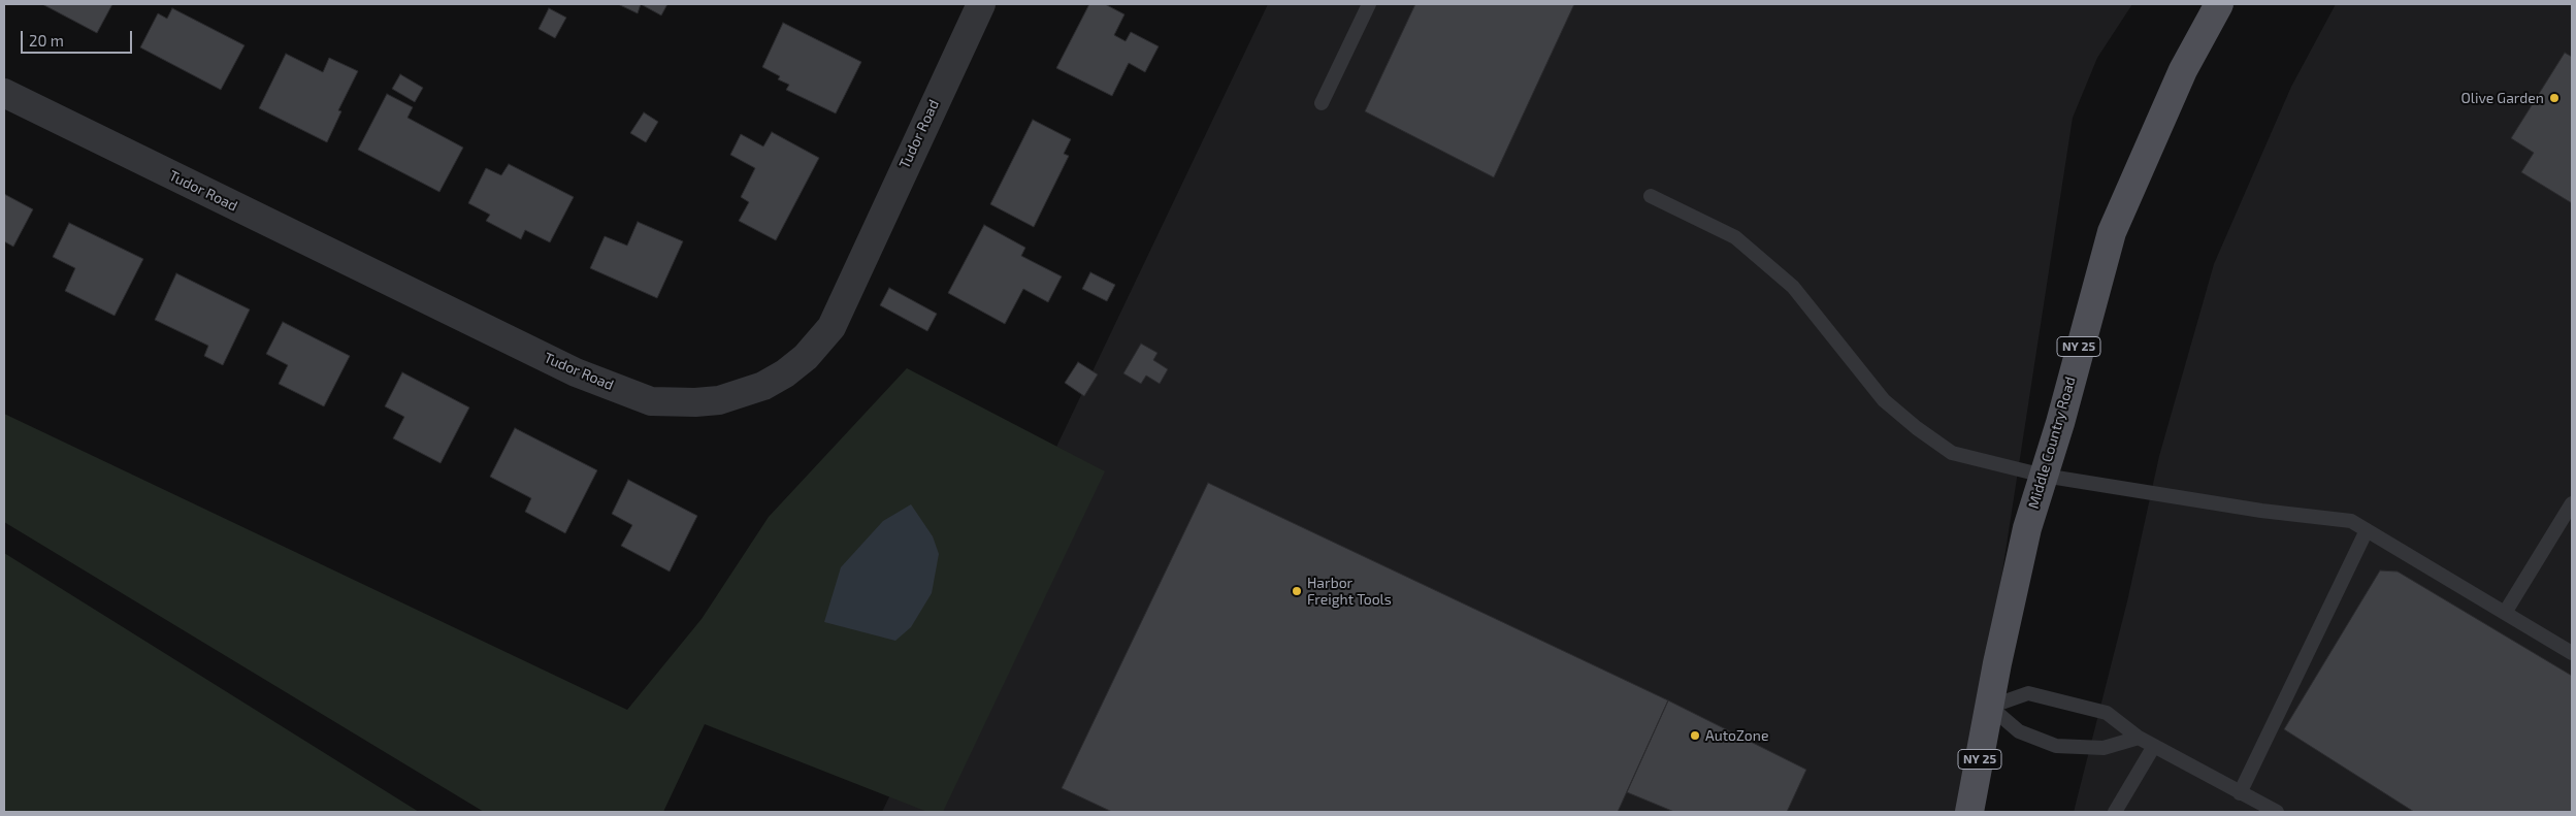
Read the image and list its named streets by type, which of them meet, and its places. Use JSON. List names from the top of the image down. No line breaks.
{"streets":{"main road":["NY 25","Middle Country Road"],"street":["Tudor Road"]},"places":["Olive Garden","Harbor Freight Tools","AutoZone"],"scale_bar":"20 m"}
